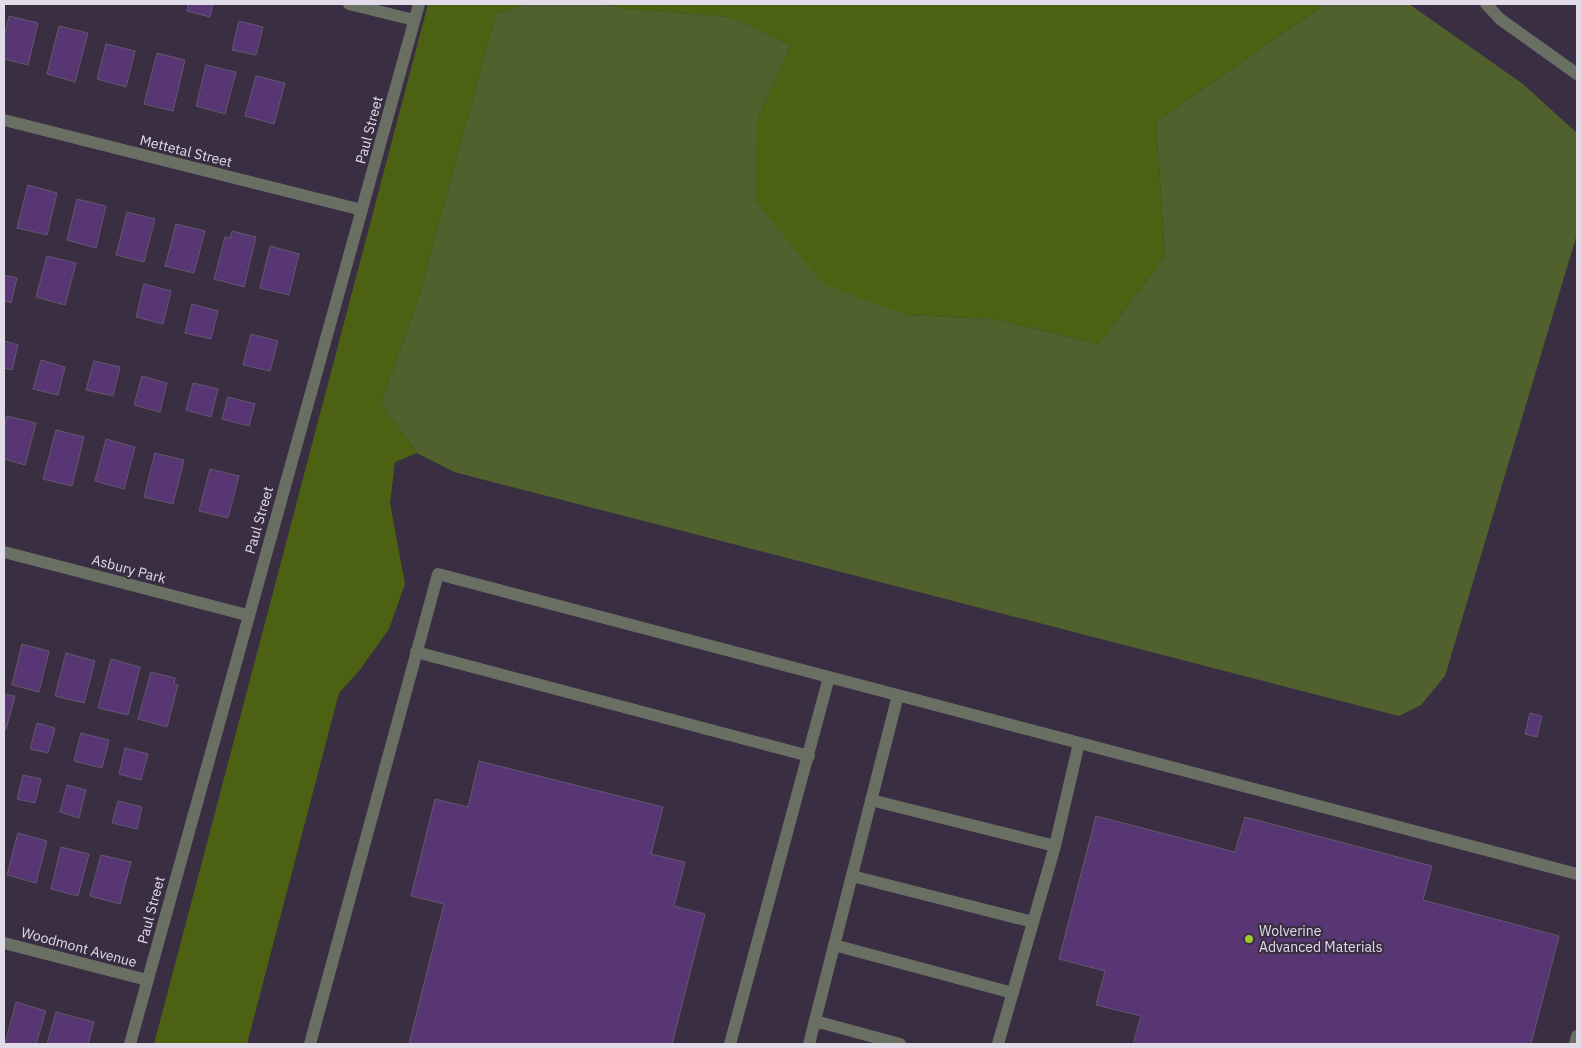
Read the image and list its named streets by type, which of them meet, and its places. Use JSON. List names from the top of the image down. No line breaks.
{"streets":{"street":["Paul Street","Mettetal Street","Asbury Park","Woodmont Avenue"]},"crossings":[["Paul Street","Mettetal Street"],["Paul Street","Asbury Park"],["Paul Street","Woodmont Avenue"]],"places":["Wolverine Advanced Materials"]}
